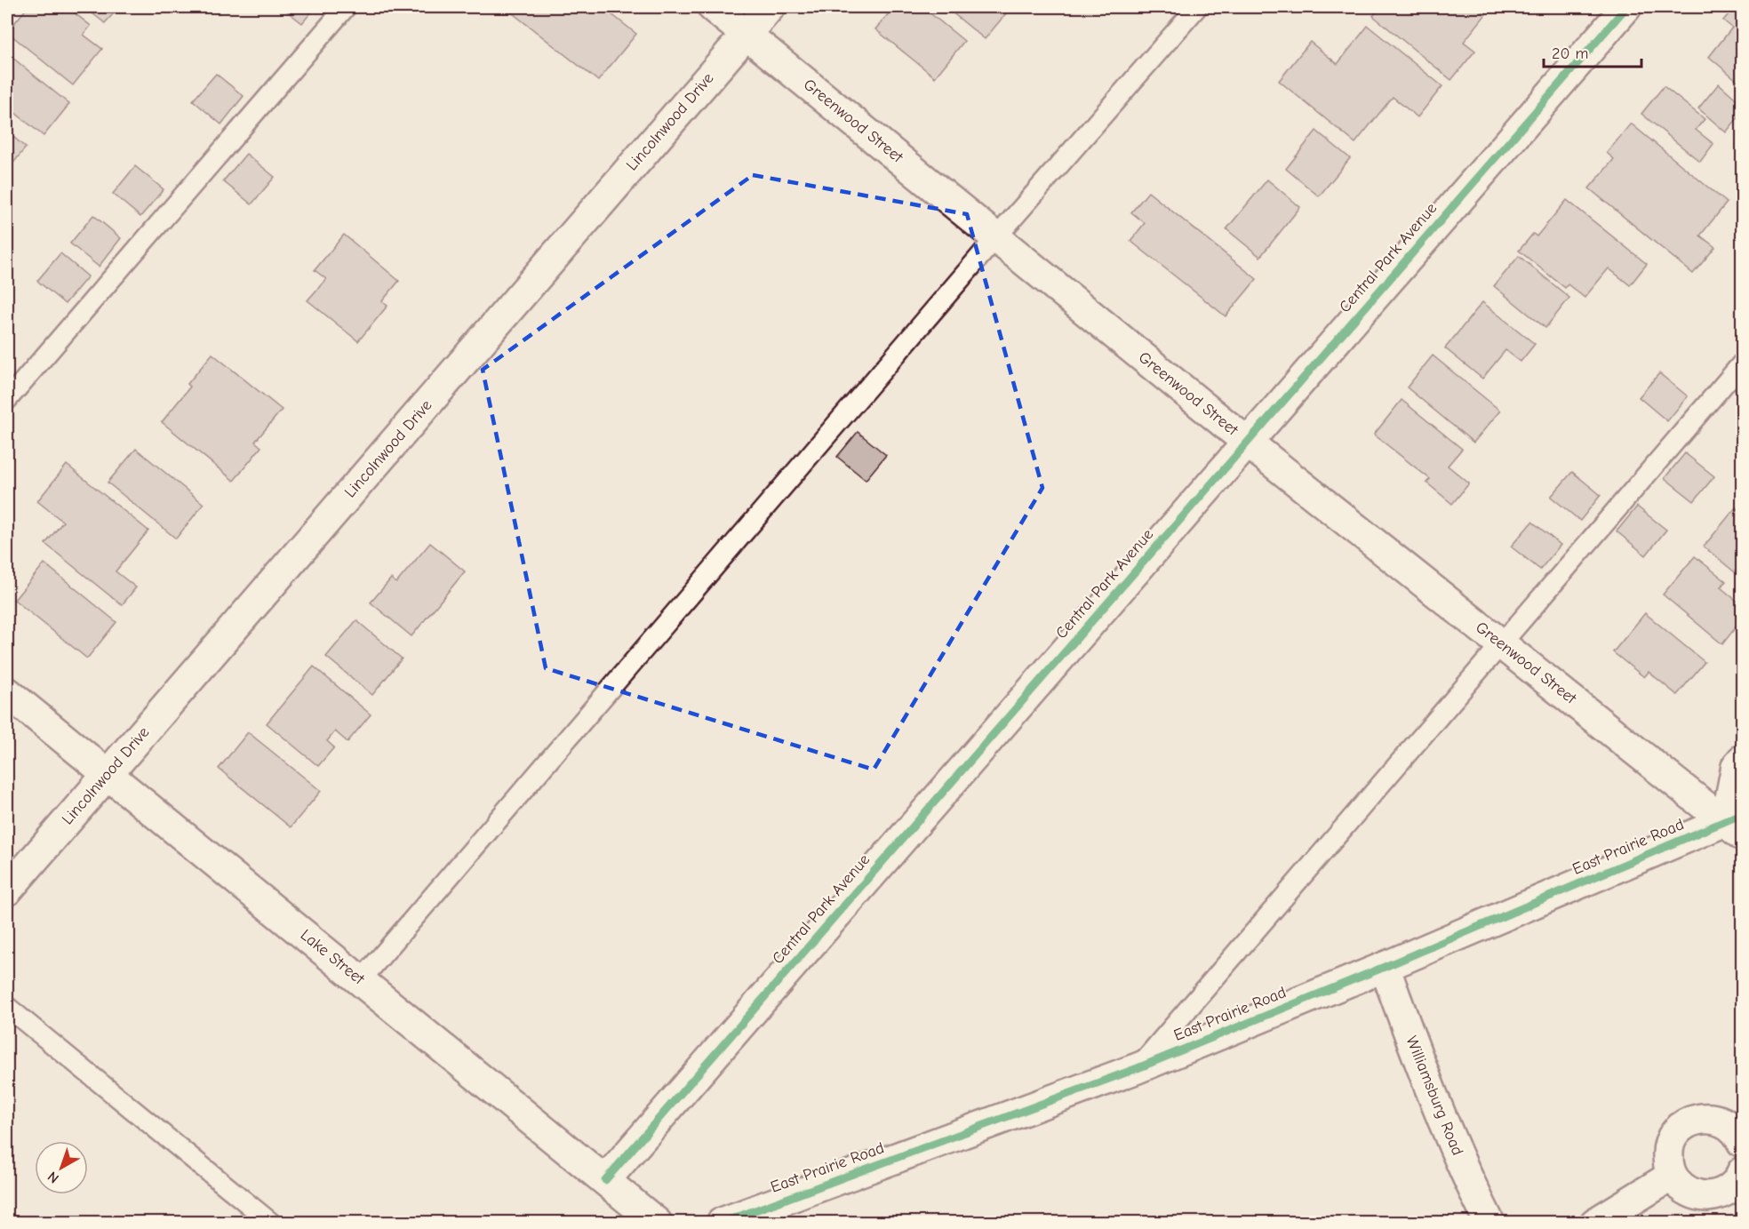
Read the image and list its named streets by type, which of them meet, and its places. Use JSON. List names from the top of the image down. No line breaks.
{"streets":{"street":["Greenwood Street","Lincolnwood Drive","Central Park Avenue","East Prairie Road","Lake Street","Williamsburg Road"]},"crossings":[["Greenwood Street","Lincolnwood Drive"],["Greenwood Street","Central Park Avenue"],["Greenwood Street","East Prairie Road"],["Lincolnwood Drive","Lake Street"],["Central Park Avenue","Lake Street"],["East Prairie Road","Williamsburg Road"]],"scale_bar":"20 m","north":"bottom left"}
